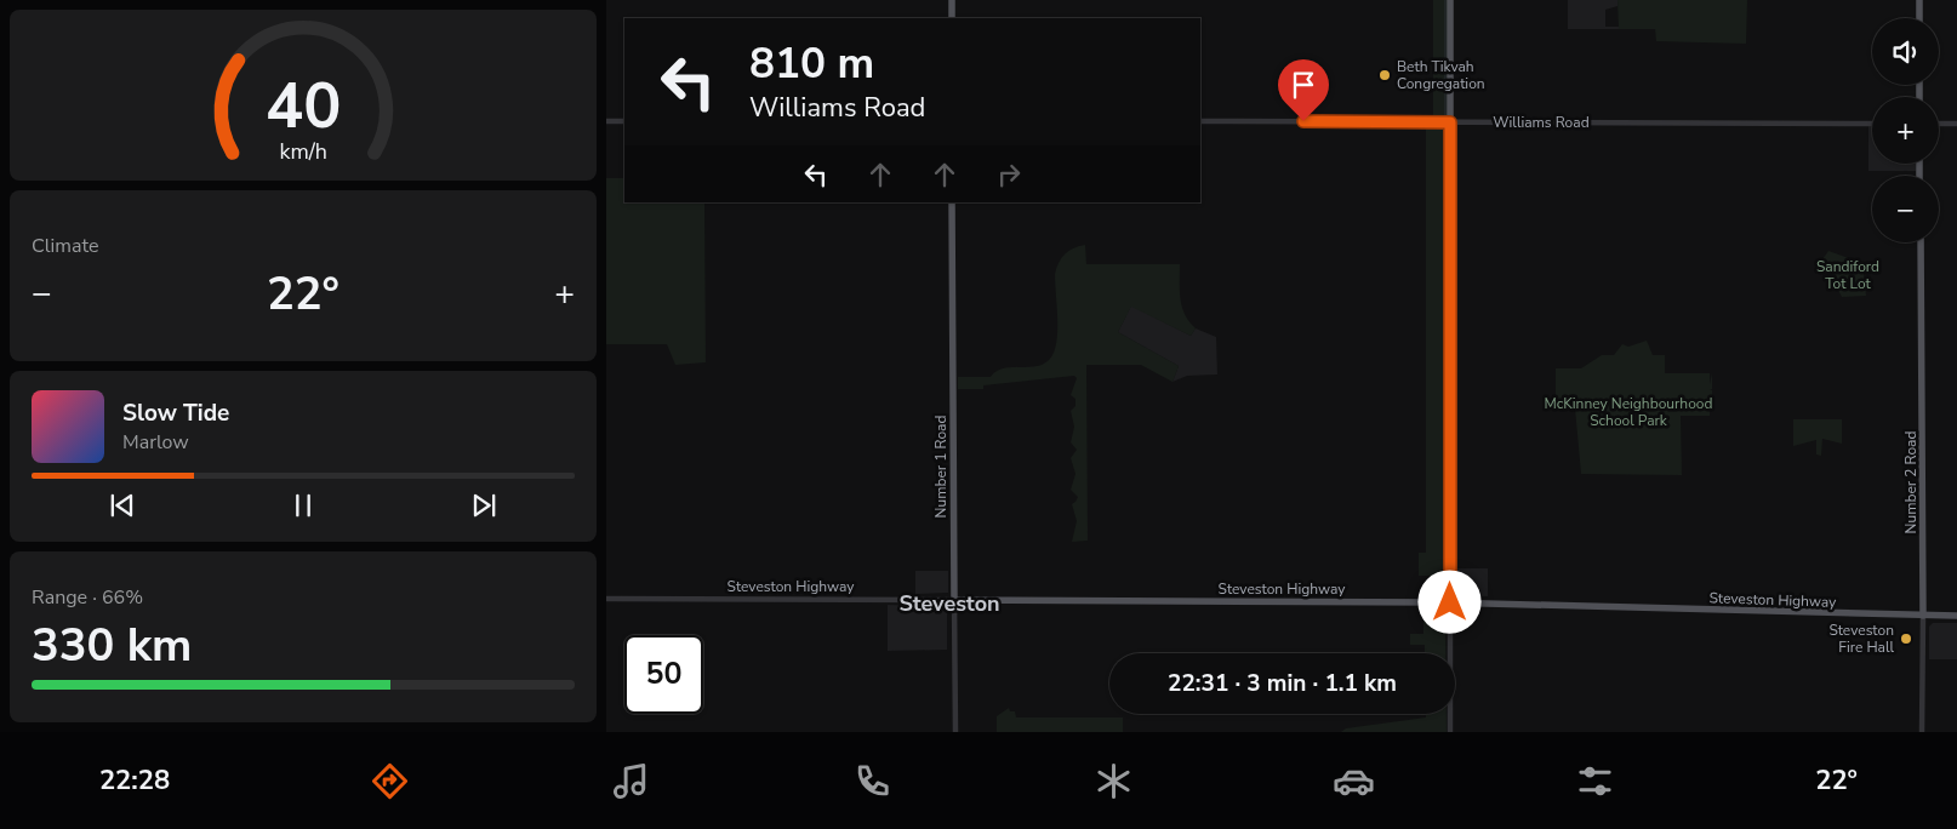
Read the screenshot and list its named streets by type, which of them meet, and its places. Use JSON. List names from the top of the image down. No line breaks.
{"streets":{"main road":["Number 1 Road","Number 2 Road","Steveston Highway"],"street":["Williams Road"]},"crossings":[["Number 1 Road","Steveston Highway"],["Number 2 Road","Steveston Highway"]],"districts":["Steveston"],"parks":["Sandiford Tot Lot","McKinney Neighbourhood School Park"],"places":["Beth Tikvah Congregation","Steveston Fire Hall"],"page":{"map_buttons":["+","−"],"turn":["810 m","Williams Road"],"tile":["Climate",["Range · 66%","330 km"]],"heat":["−","22°","+"],"song":["Slow Tide","Marlow"],"limit":"50","trip":"22:31 · 3 min · 1.1 km","tabs":["22:28","22°"],"gauge":["40","km/h"]}}
